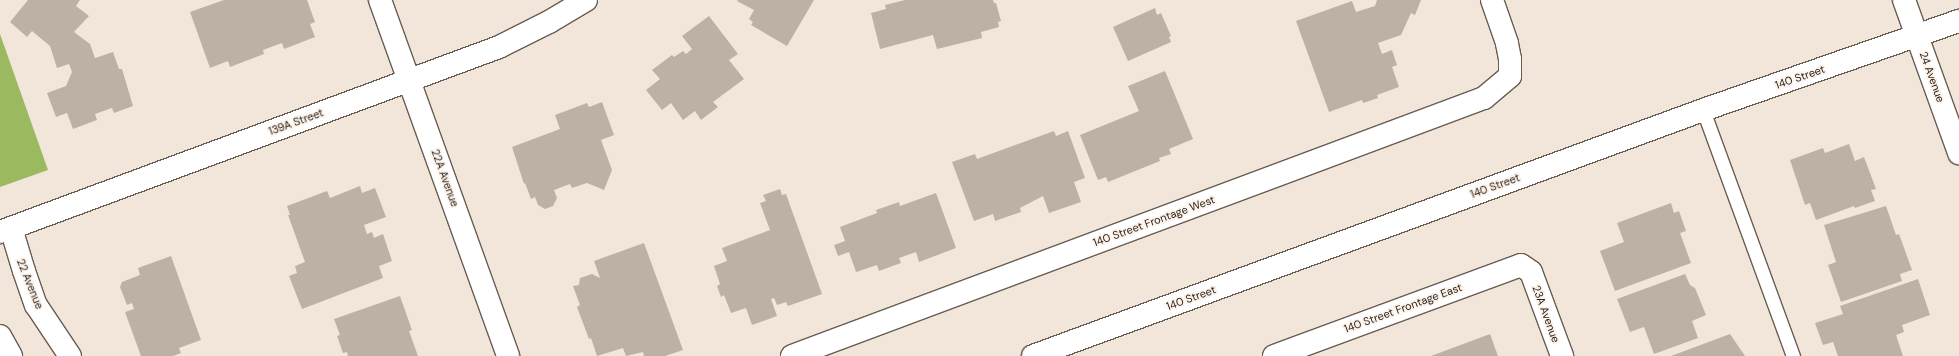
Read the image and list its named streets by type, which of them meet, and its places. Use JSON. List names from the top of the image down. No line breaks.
{"streets":{"street":["140 Street","24 Avenue","139A Street","22A Avenue","140 Street Frontage West","22 Avenue","140 Street Frontage East","23A Avenue"]},"crossings":[["140 Street","24 Avenue"],["139A Street","22A Avenue"],["139A Street","22 Avenue"],["140 Street Frontage East","23A Avenue"]]}
